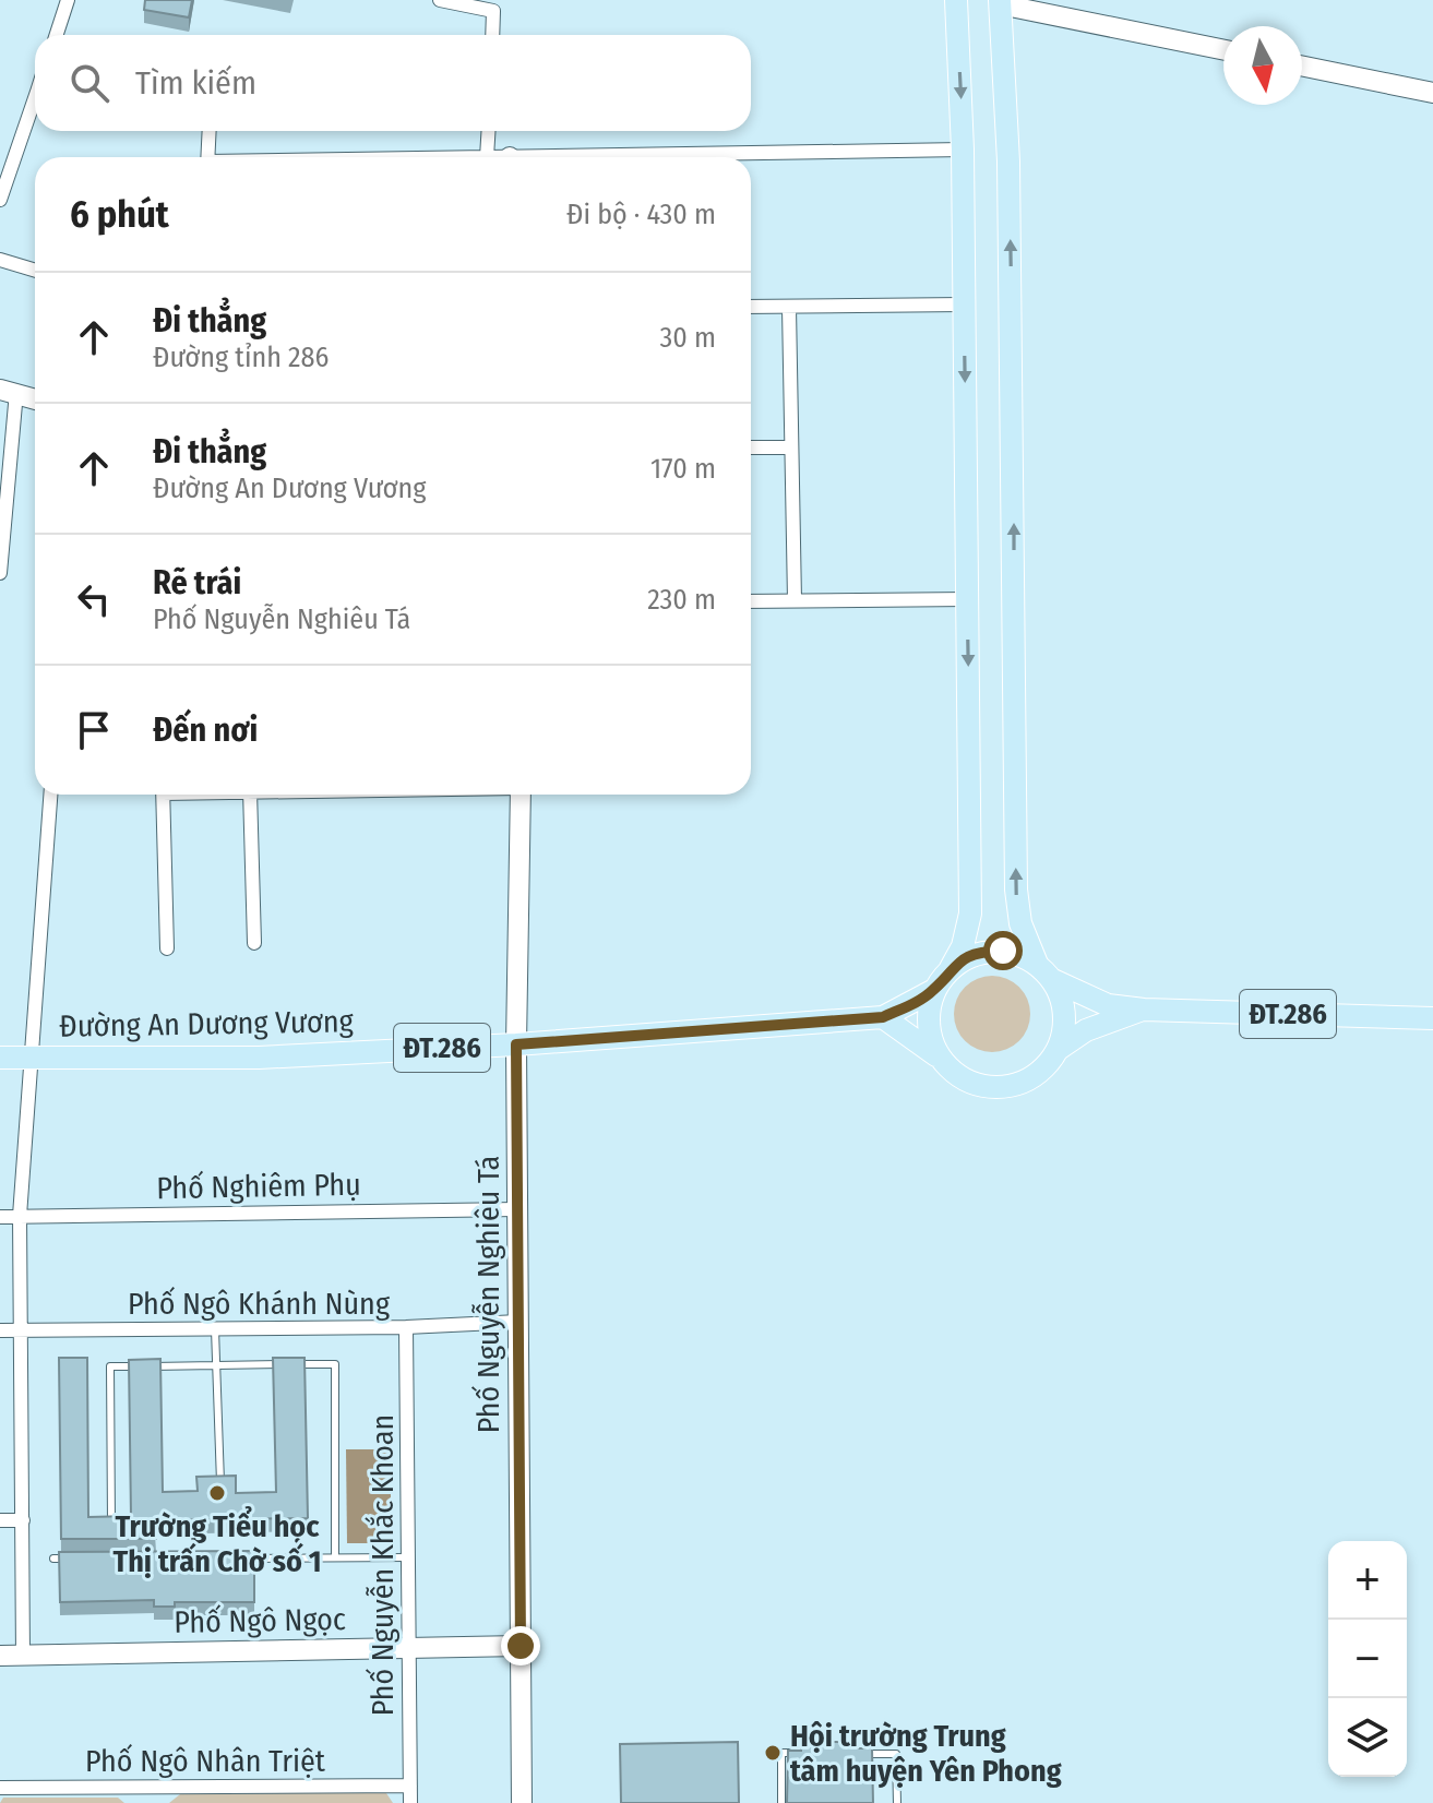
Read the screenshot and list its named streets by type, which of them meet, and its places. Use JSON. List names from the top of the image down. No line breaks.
{"streets":{"main road":["ĐT.286","Đường An Dương Vương"],"street":["Phố Nghiêm Phụ","Phố Nguyễn Nghiêu Tá","Phố Ngô Khánh Nùng","Phố Nguyễn Khắc Khoan","Phố Ngô Ngọc","Phố Ngô Nhân Triệt"]},"crossings":[["ĐT.286","Đường An Dương Vương"],["Đường An Dương Vương","Phố Nguyễn Nghiêu Tá"],["Phố Nghiêm Phụ","Phố Nguyễn Nghiêu Tá"],["Phố Nguyễn Nghiêu Tá","Phố Ngô Khánh Nùng"],["Phố Nguyễn Nghiêu Tá","Phố Ngô Ngọc"],["Phố Ngô Khánh Nùng","Phố Nguyễn Khắc Khoan"],["Phố Nguyễn Khắc Khoan","Phố Ngô Ngọc"],["Phố Nguyễn Khắc Khoan","Phố Ngô Nhân Triệt"]],"places":["Trường Tiểu học Thị trấn Chờ số 1","Hội trường Trung tâm huyện Yên Phong"],"north":"bottom","page":{"search":"Tìm kiếm","heading":["6 phút","Đi bộ · 430 m"],"list":[["Đi thẳng","Đường tỉnh 286","30 m"],["Đi thẳng","Đường An Dương Vương","170 m"],["Rẽ trái","Phố Nguyễn Nghiêu Tá","230 m"],"Đến nơi"],"map_buttons":["+","−"]}}
